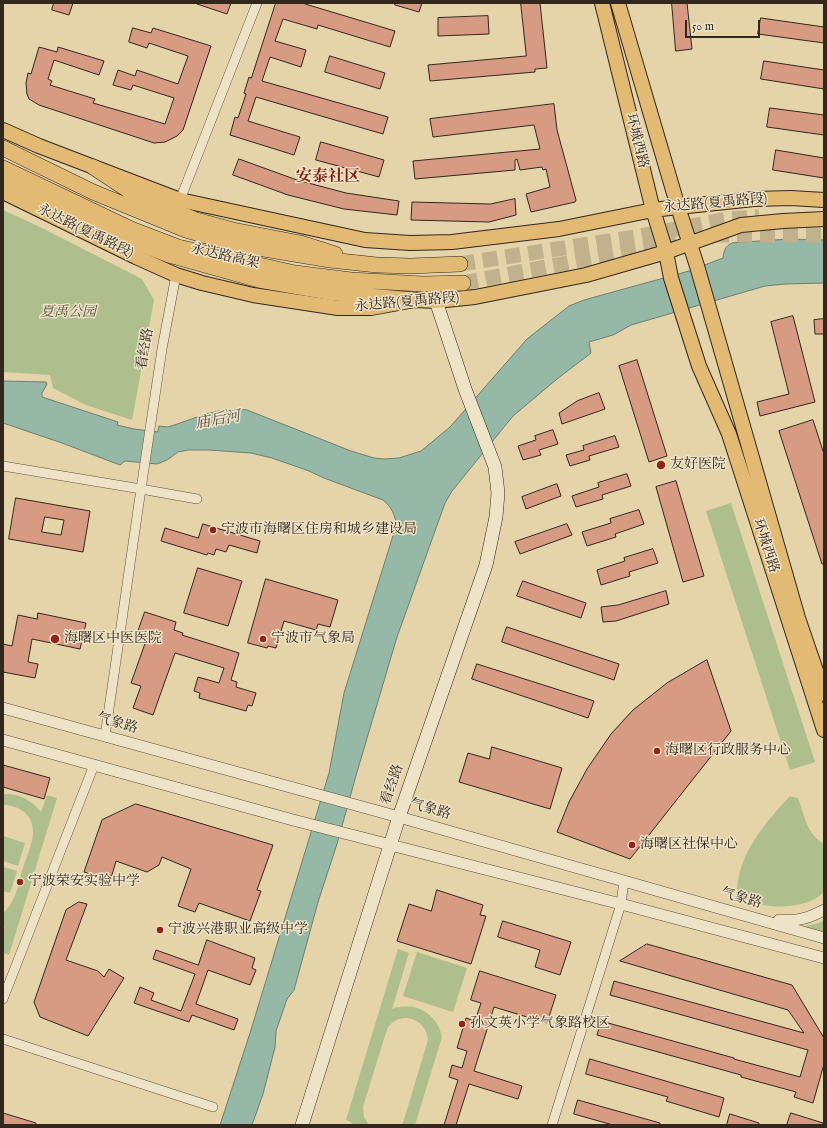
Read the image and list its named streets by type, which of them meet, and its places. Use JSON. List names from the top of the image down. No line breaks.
{"streets":{"highway":["永达路高架"],"main road":["环城西路","永达路(夏禹路段)","看经路"],"street":["气象路"]},"crossings":[["环城西路","永达路(夏禹路段)"],["永达路(夏禹路段)","永达路高架"],["永达路(夏禹路段)","看经路"],["看经路","气象路"]],"districts":["安泰社区"],"water":["庙后河"],"parks":["夏禹公园"],"places":["友好医院","宁波市海曙区住房和城乡建设局","海曙区中医医院","宁波市气象局","海曙区行政服务中心","海曙区社保中心","宁波荣安实验中学","宁波兴港职业高级中学","孙文英小学气象路校区"],"scale_bar":"50 m"}
